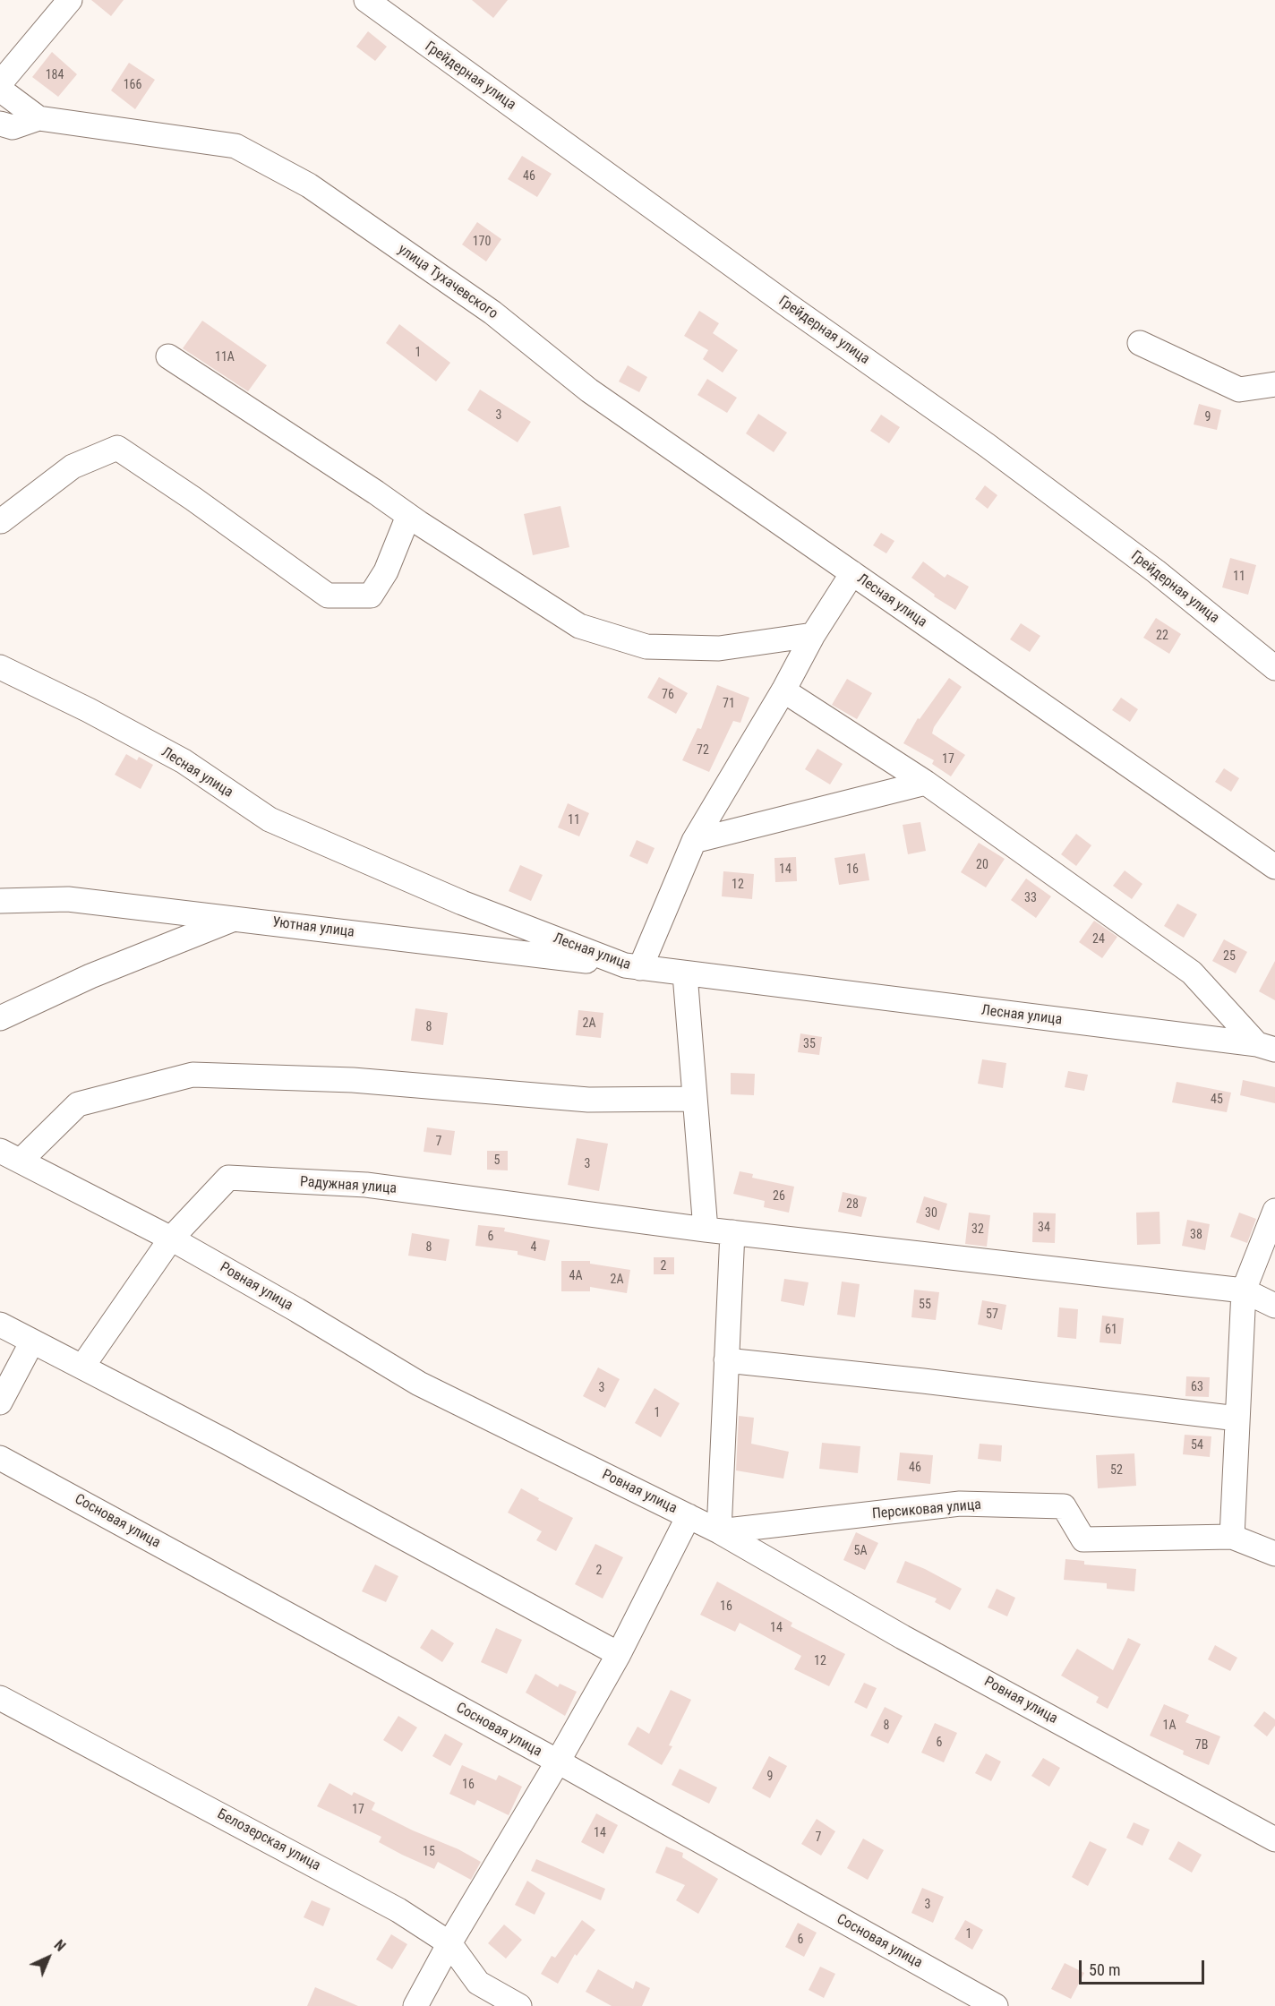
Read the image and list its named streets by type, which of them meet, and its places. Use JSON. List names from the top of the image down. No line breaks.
{"streets":{"street":["Грейдерная улица","улица Тухачевского","Лесная улица","Уютная улица","Радужная улица","Ровная улица","Персиковая улица","Сосновая улица","Белозерская улица"]},"crossings":[["улица Тухачевского","Лесная улица"],["Лесная улица","Уютная улица"],["Радужная улица","Ровная улица"],["Ровная улица","Персиковая улица"]],"house_numbers":["184","166","46","170","1","11А","3","9","11","22","76","71","72","17","11","20","14","16","12","33","24","25","2А","8","35","45","7","5","3","26","28","30","34","32","38","6","8","4","2","4А","2А","55","57","61","63","3","1","54","46","52","5А","2","16","14","12","8","1А","6","7В","9","16","17","14","7","15","3","1","6"],"scale_bar":"50 m","north":"top right"}
